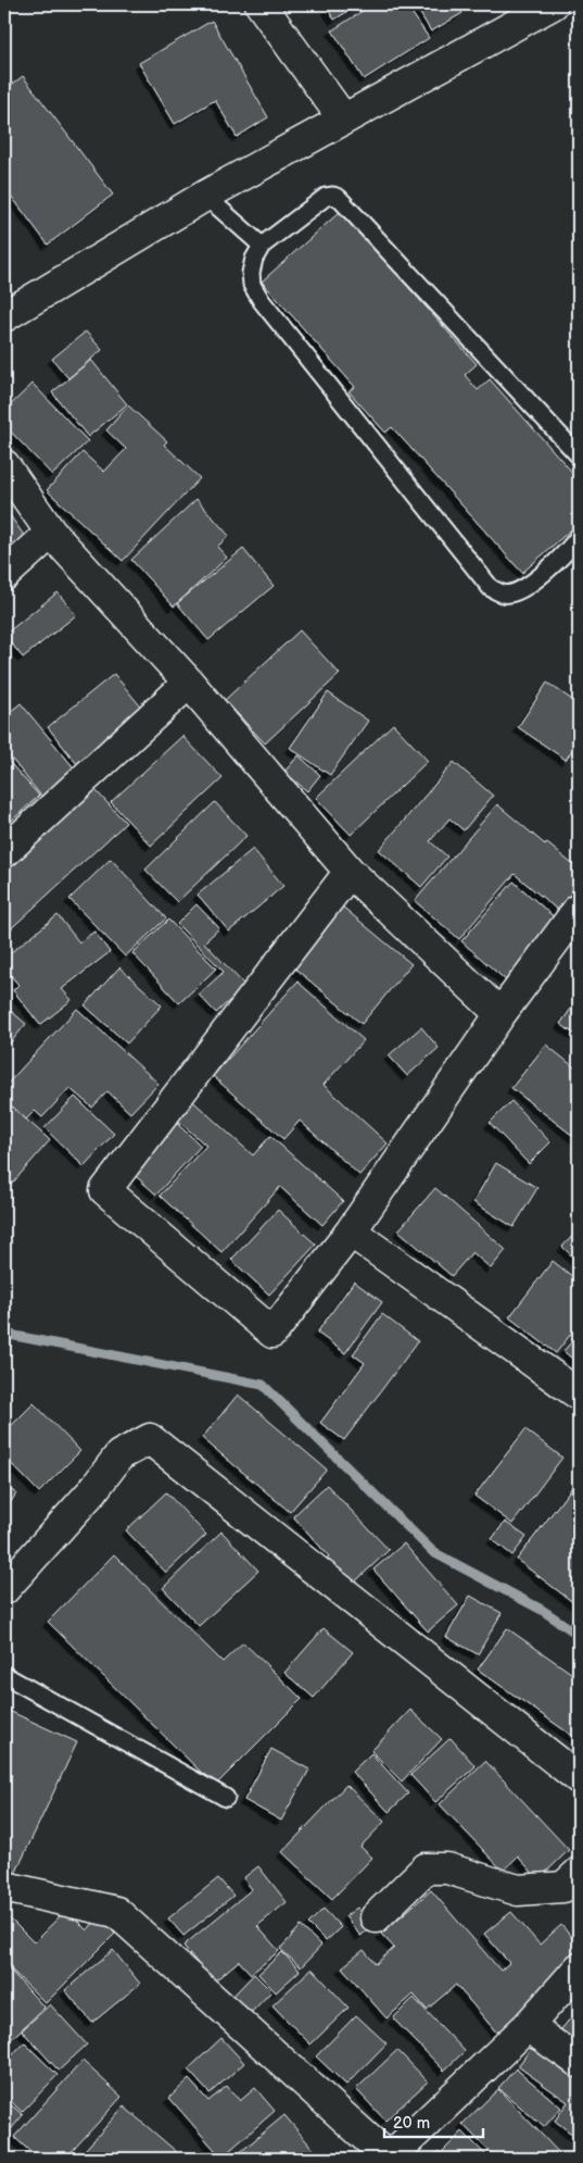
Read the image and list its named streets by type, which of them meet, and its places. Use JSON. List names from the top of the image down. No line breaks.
{"scale_bar":"20 m"}
